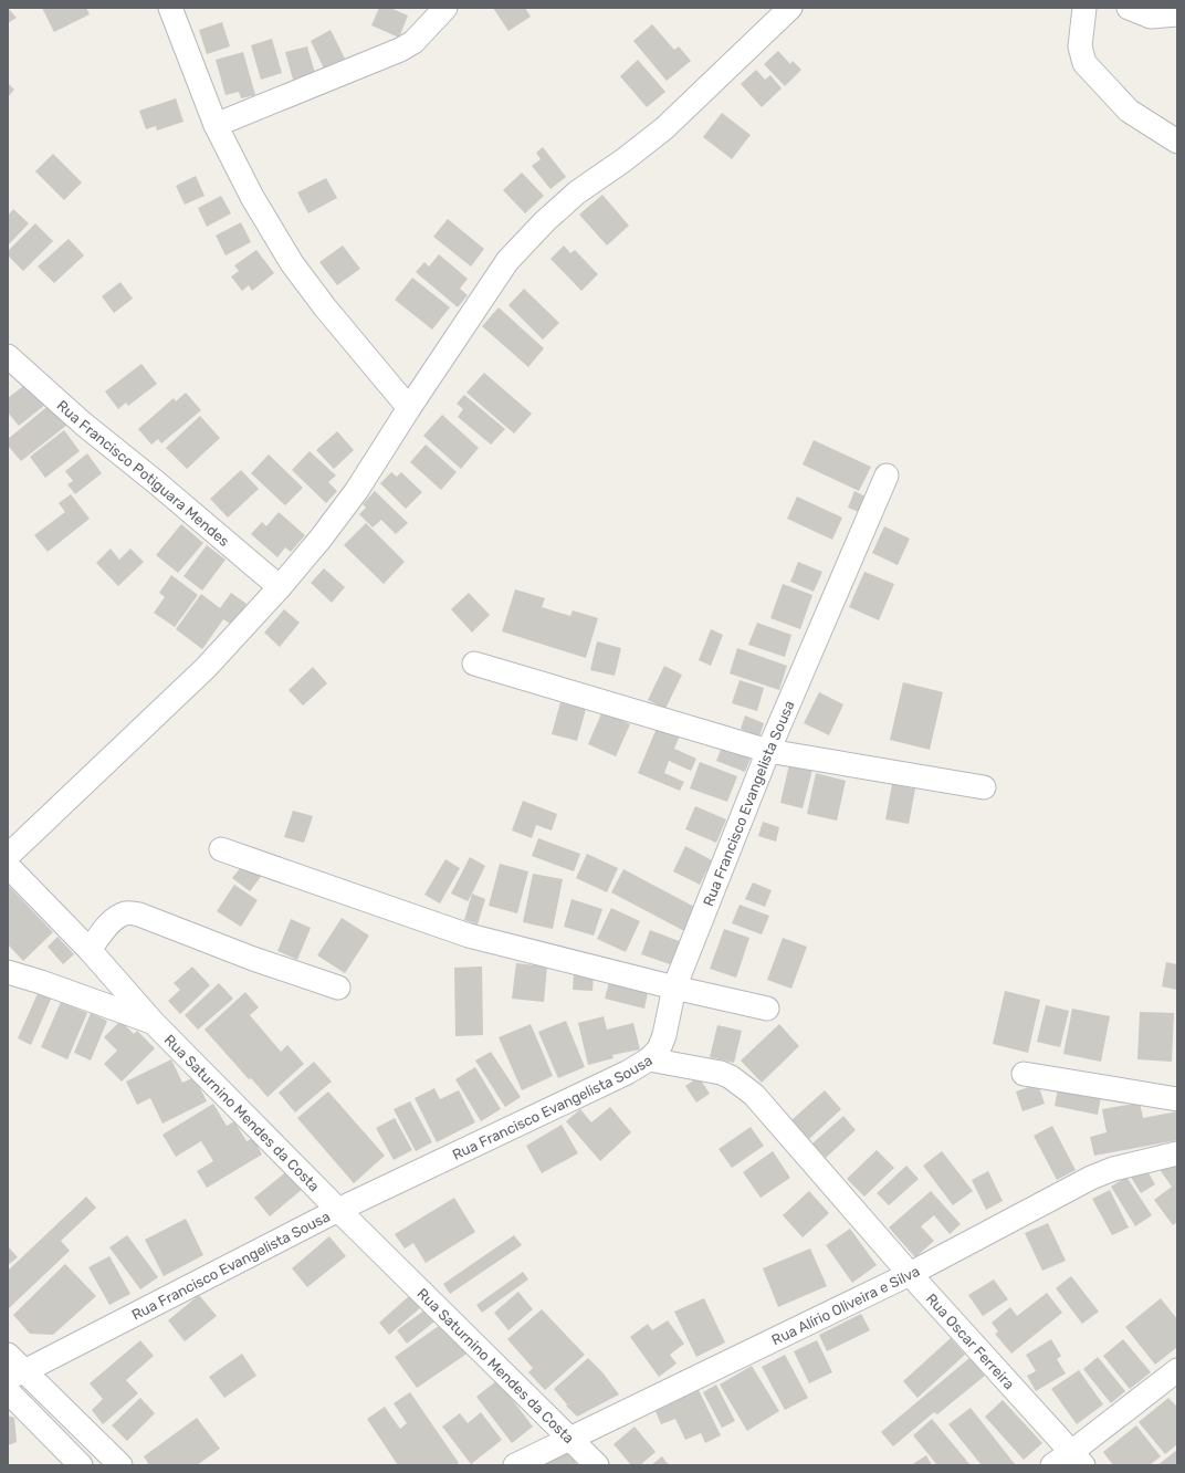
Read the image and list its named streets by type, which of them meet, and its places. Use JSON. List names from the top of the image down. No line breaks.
{"streets":{"street":["Rua Francisco Potiguara Mendes","Rua Francisco Evangelista Sousa","Rua Saturnino Mendes da Costa","Rua Alírio Oliveira e Silva","Rua Oscar Ferreira"]},"crossings":[["Rua Francisco Evangelista Sousa","Rua Saturnino Mendes da Costa"],["Rua Francisco Evangelista Sousa","Rua Oscar Ferreira"],["Rua Saturnino Mendes da Costa","Rua Alírio Oliveira e Silva"],["Rua Alírio Oliveira e Silva","Rua Oscar Ferreira"]]}
